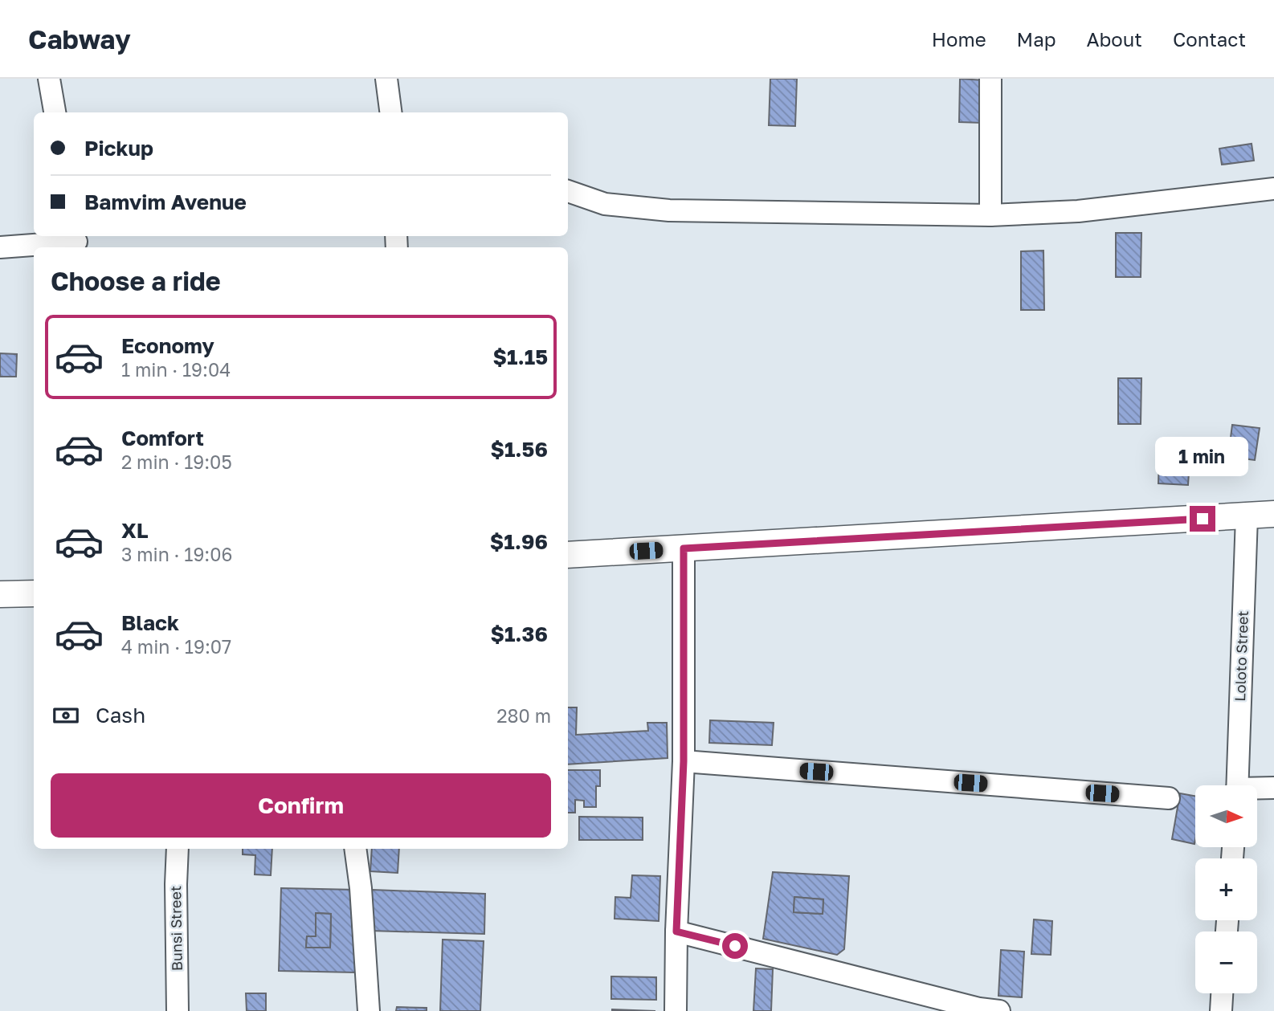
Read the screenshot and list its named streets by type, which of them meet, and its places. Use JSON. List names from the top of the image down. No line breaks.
{"streets":{"street":["Loloto Street","Bunsi Street"]},"north":"right","page":{"header":"Cabway","nav":["Home","Map","About","Contact"],"banner":["Pickup","Bamvim Avenue"],"heading":"Choose a ride","list":[{"name":"Economy","note":"1 min · 19:04","value":"$1.15"},{"name":"Comfort","note":"2 min · 19:05","value":"$1.56"},{"name":"XL","note":"3 min · 19:06","value":"$1.96"},{"name":"Black","note":"4 min · 19:07","value":"$1.36"}],"bubble":"1 min","pay":["Cash","280 m"],"buttons":"Confirm","map_buttons":["+","−"]}}
